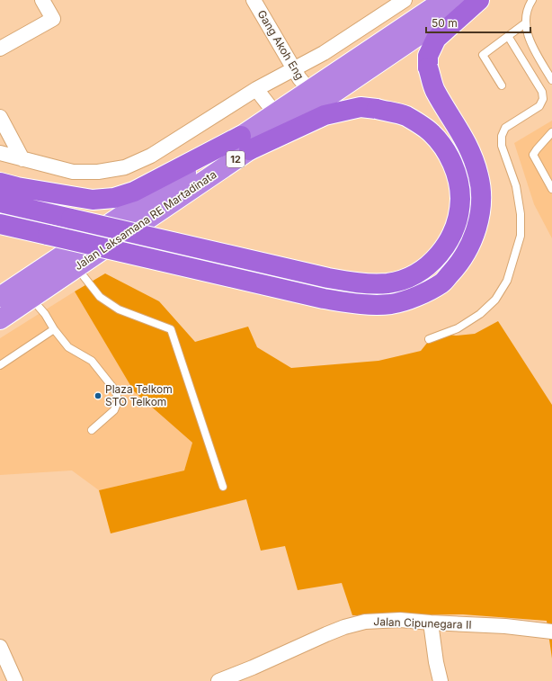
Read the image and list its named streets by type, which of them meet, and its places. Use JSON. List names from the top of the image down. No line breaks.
{"streets":{"highway":["12","Jalan Laksamana RE Martadinata"],"street":["Gang Akoh Eng","Jalan Cipunegara II"]},"crossings":[["Gang Akoh Eng","Jalan Laksamana RE Martadinata"]],"places":["Plaza Telkom STO Telkom"],"scale_bar":"50 m"}
